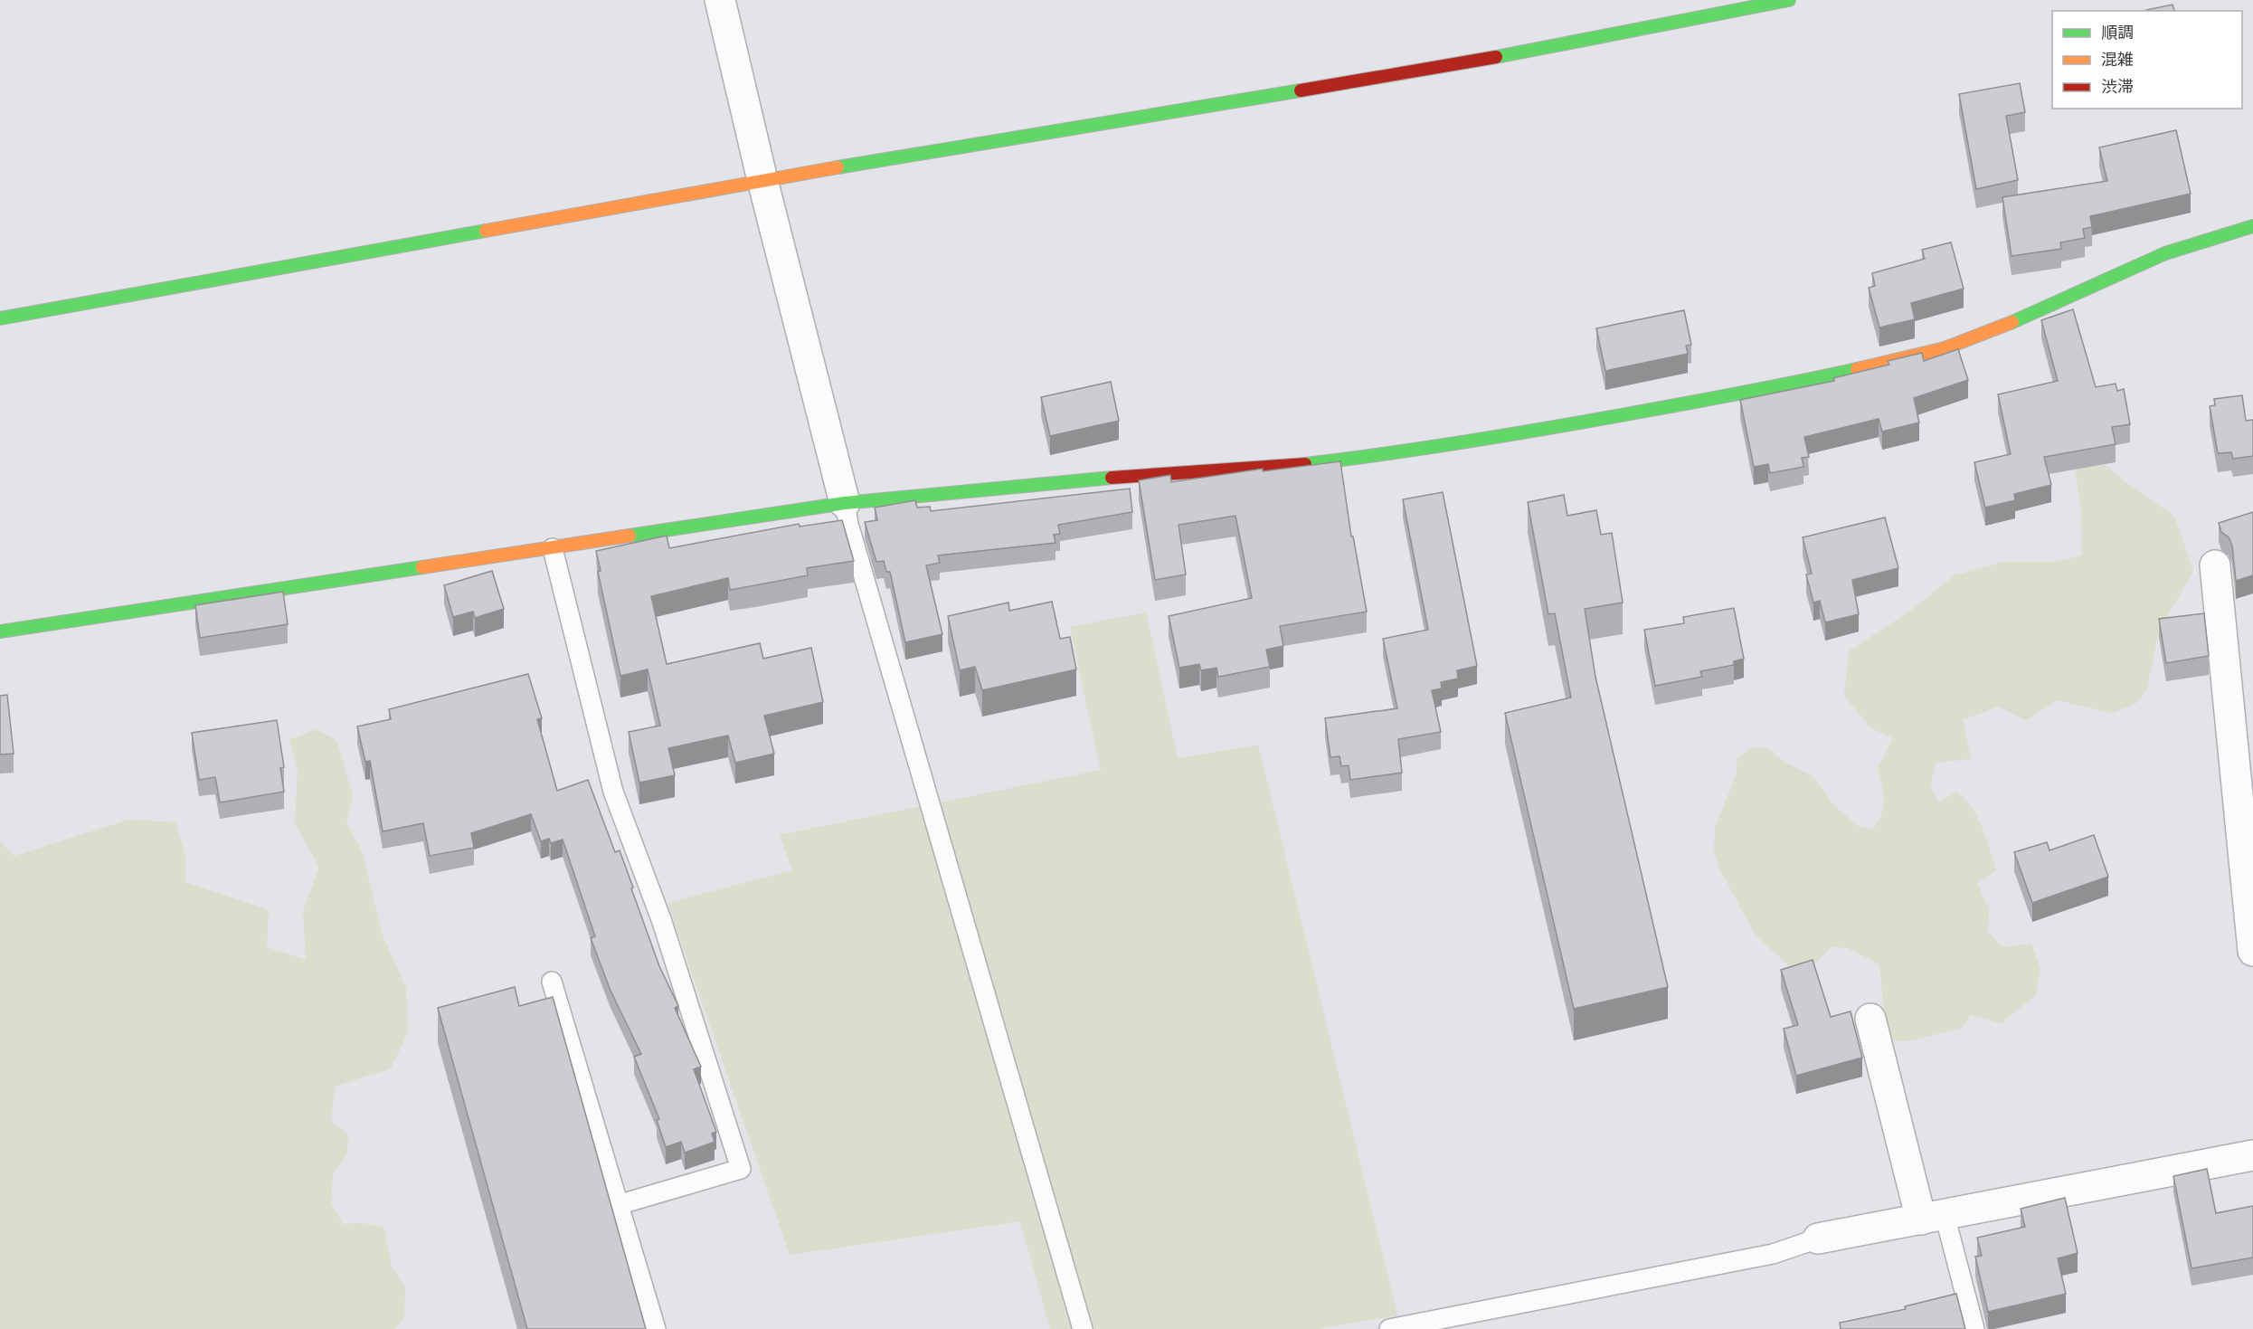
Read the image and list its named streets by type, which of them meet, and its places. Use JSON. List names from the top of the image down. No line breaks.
{"legend":["順調","混雑","渋滞"]}
